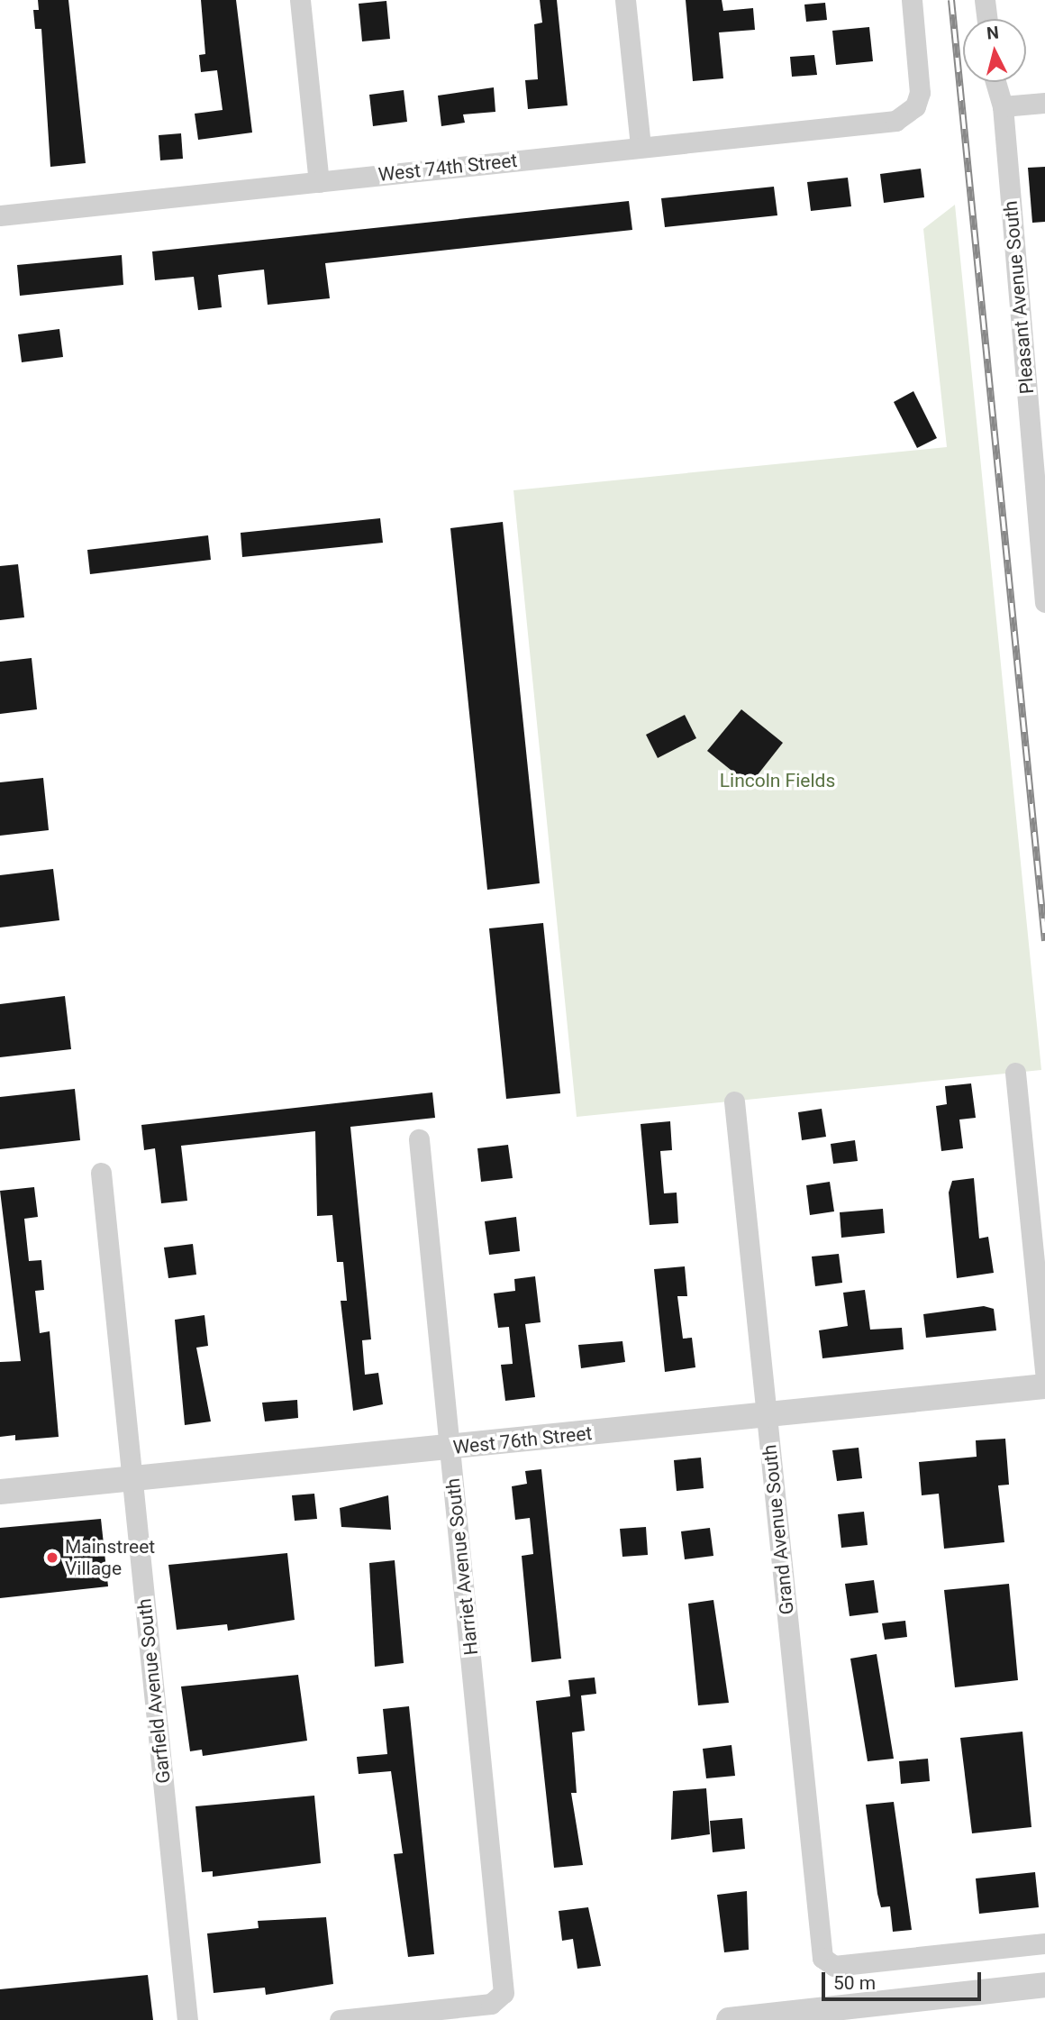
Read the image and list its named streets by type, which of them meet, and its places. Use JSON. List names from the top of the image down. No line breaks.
{"streets":{"street":["West 74th Street","Pleasant Avenue South","West 76th Street","Grand Avenue South","Harriet Avenue South","Garfield Avenue South"]},"crossings":[["West 76th Street","Grand Avenue South"],["West 76th Street","Harriet Avenue South"],["West 76th Street","Garfield Avenue South"]],"parks":["Lincoln Fields"],"places":["Mainstreet Village"],"scale_bar":"50 m","north":"top"}
